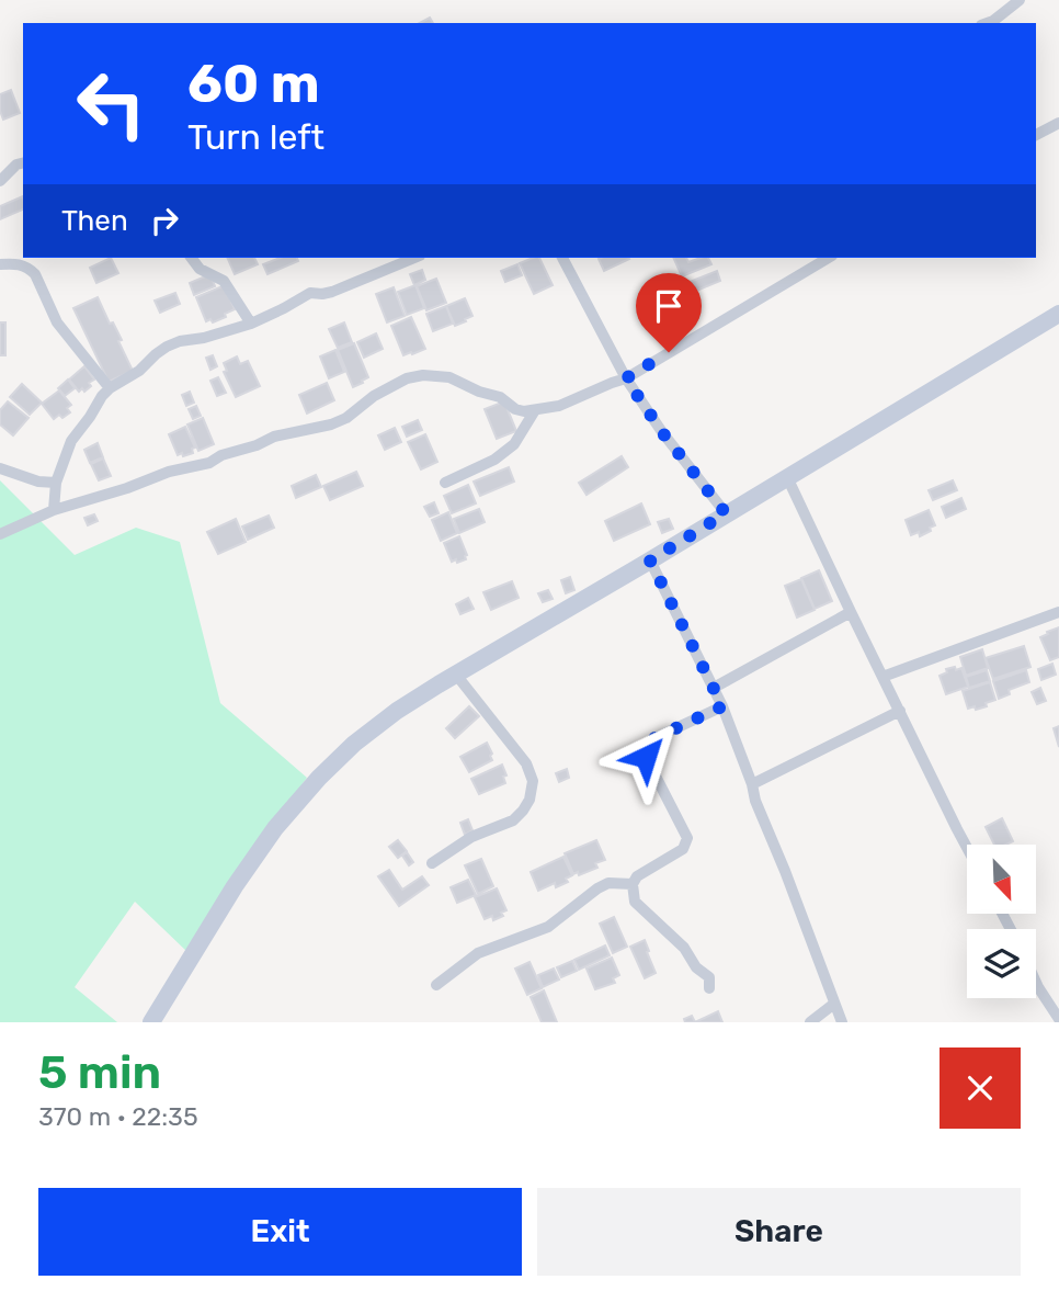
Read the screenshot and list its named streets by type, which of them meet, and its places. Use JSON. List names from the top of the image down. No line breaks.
{"north":"bottom right","page":{"turn":["60 m","Turn left"],"then":"Then","heading":["5 min","370 m · 22:35"],"buttons":["Exit","Share"]}}
